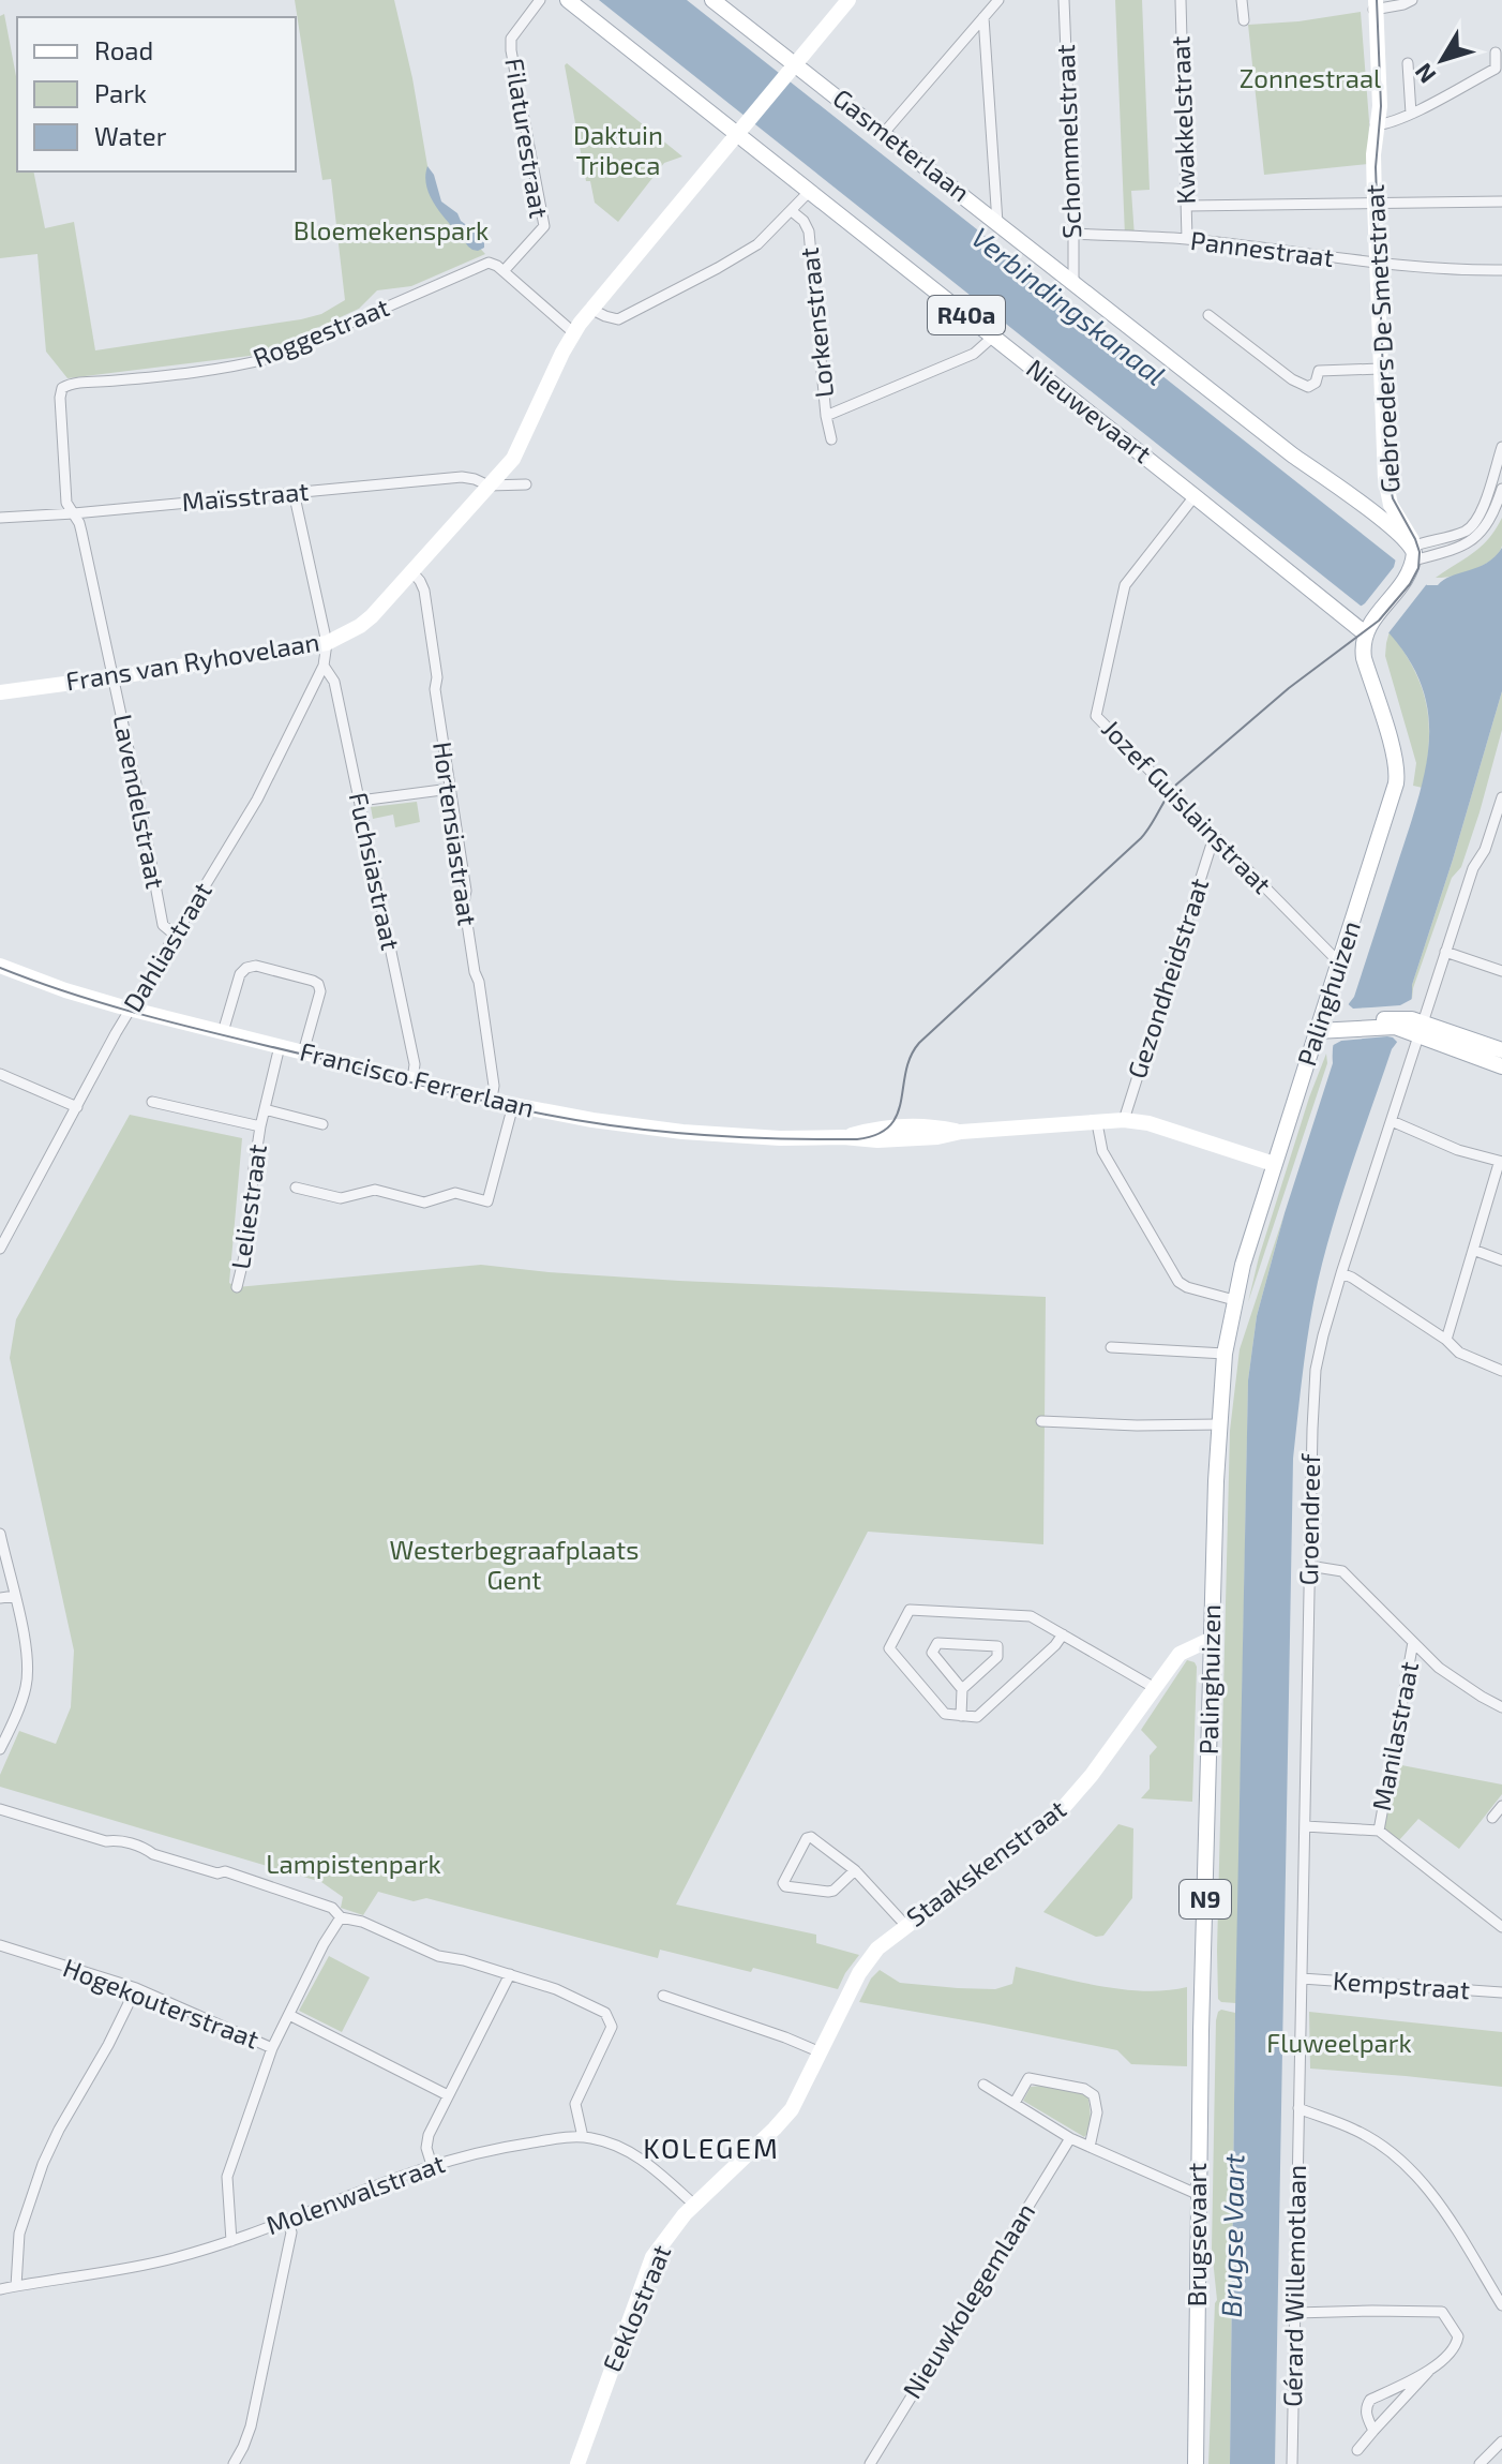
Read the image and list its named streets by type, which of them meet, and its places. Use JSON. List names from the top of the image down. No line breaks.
{"streets":{"main road":["Gasmeterlaan","R40a","Gebroeders De Smetstraat","Nieuwevaart","Frans van Ryhovelaan","Palinghuizen","Francisco Ferrerlaan","Staakskenstraat","N9","Brugsevaart","Eeklostraat"],"street":["Kwakkelstraat","Filaturestraat","Schommelstraat","Pannestraat","Lorkenstraat","Roggestraat","Maïsstraat","Lavendelstraat","Jozef Guislainstraat","Hortensiastraat","Fuchsiastraat","Dahliastraat","Gezondheidstraat","Leliestraat","Groendreef","Manilastraat","Kempstraat","Hogekouterstraat","Molenwalstraat","Gérard Willemotlaan","Nieuwkolegemlaan"]},"crossings":[["Kwakkelstraat","Pannestraat"],["Filaturestraat","Roggestraat"],["Schommelstraat","Gasmeterlaan"],["Schommelstraat","Pannestraat"],["Gasmeterlaan","Gebroeders De Smetstraat"],["Gasmeterlaan","Frans van Ryhovelaan"],["Pannestraat","Gebroeders De Smetstraat"],["Roggestraat","Maïsstraat"],["Roggestraat","Lavendelstraat"],["Nieuwevaart","Frans van Ryhovelaan"],["Nieuwevaart","Jozef Guislainstraat"],["Nieuwevaart","Palinghuizen"],["Maïsstraat","Frans van Ryhovelaan"],["Maïsstraat","Lavendelstraat"],["Frans van Ryhovelaan","Lavendelstraat"],["Frans van Ryhovelaan","Hortensiastraat"],["Frans van Ryhovelaan","Dahliastraat"],["Lavendelstraat","Dahliastraat"],["Jozef Guislainstraat","Gezondheidstraat"],["Jozef Guislainstraat","Palinghuizen"],["Hortensiastraat","Francisco Ferrerlaan"],["Fuchsiastraat","Dahliastraat"],["Fuchsiastraat","Francisco Ferrerlaan"],["Dahliastraat","Francisco Ferrerlaan"],["Gezondheidstraat","Francisco Ferrerlaan"],["Palinghuizen","Francisco Ferrerlaan"],["Palinghuizen","Staakskenstraat"],["Palinghuizen","Brugsevaart"],["Francisco Ferrerlaan","Leliestraat"],["Groendreef","Kempstraat"],["Groendreef","Gérard Willemotlaan"],["Staakskenstraat","Eeklostraat"],["Molenwalstraat","Eeklostraat"]],"districts":["KOLEGEM"],"water":["Verbindingskanaal","Brugse Vaart"],"parks":["Zonnestraal","Daktuin Tribeca","Bloemekenspark","Westerbegraafplaats Gent","Lampistenpark","Fluweelpark"],"legend":["Road","Park","Water"],"north":"bottom left"}
